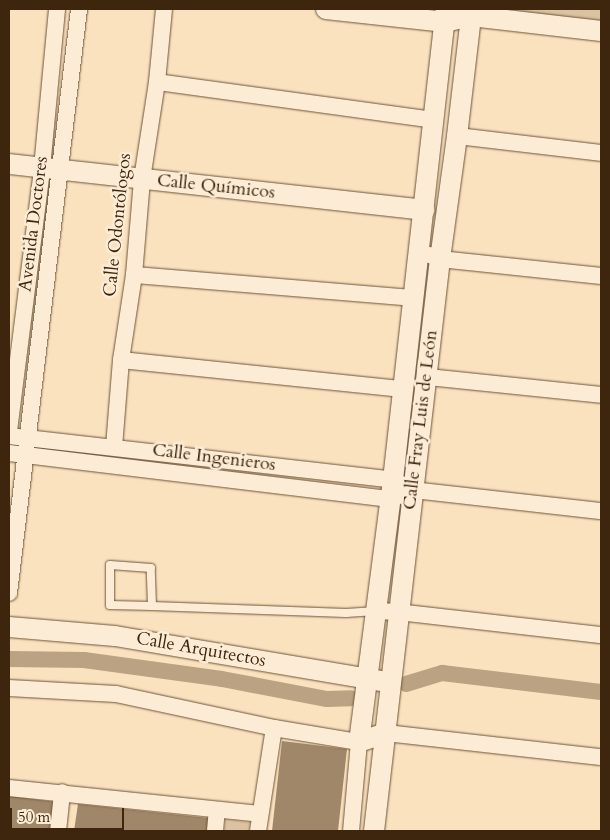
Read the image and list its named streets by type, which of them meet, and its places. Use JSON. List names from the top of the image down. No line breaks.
{"streets":{"street":["Calle Químicos","Avenida Doctores","Calle Odontólogos","Calle Fray Luis de León","Calle Ingenieros","Calle Arquitectos"]},"crossings":[["Calle Químicos","Avenida Doctores"],["Calle Químicos","Calle Odontólogos"],["Calle Químicos","Calle Fray Luis de León"],["Avenida Doctores","Calle Ingenieros"],["Calle Odontólogos","Calle Ingenieros"],["Calle Fray Luis de León","Calle Ingenieros"],["Calle Fray Luis de León","Calle Arquitectos"]],"scale_bar":"50 m"}
